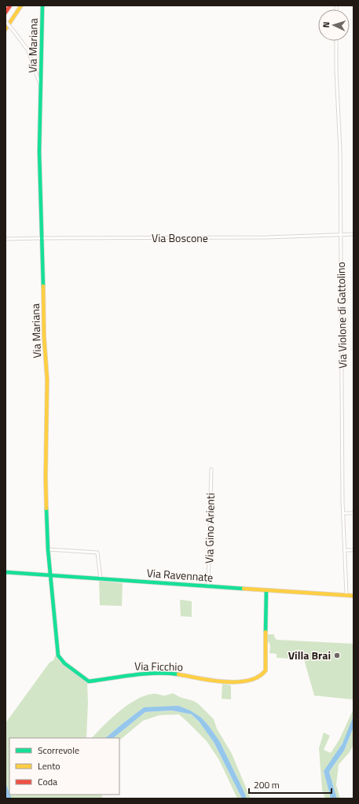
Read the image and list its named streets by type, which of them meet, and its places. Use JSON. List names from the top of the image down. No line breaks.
{"streets":{"main road":["Via Mariana","Via Ravennate","Via Ficchio"],"street":["Via Boscone","Via Violone di Gattolino","Via Gino Arienti"]},"crossings":[["Via Mariana","Via Boscone"],["Via Mariana","Via Ravennate"],["Via Mariana","Via Ficchio"],["Via Boscone","Via Violone di Gattolino"],["Via Violone di Gattolino","Via Ravennate"],["Via Gino Arienti","Via Ravennate"],["Via Ravennate","Via Ficchio"]],"places":["Villa Brai"],"legend":["Scorrevole","Lento","Coda"],"scale_bar":"200 m","north":"left"}
